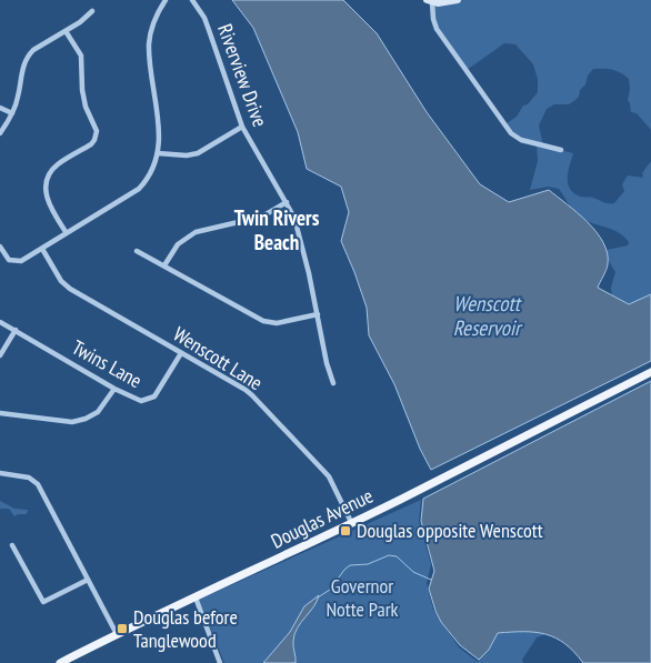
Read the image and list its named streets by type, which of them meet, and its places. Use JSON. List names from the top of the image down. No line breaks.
{"streets":{"main road":["Douglas Avenue"],"street":["Riverview Drive","Wenscott Lane","Twins Lane"]},"crossings":[["Wenscott Lane","Twins Lane"],["Wenscott Lane","Douglas Avenue"]],"districts":["Twin Rivers Beach"],"water":["Wenscott Reservoir"],"parks":["Governor Notte Park"],"places":{"transit":["Douglas opposite Wenscott","Douglas before Tanglewood"]}}
